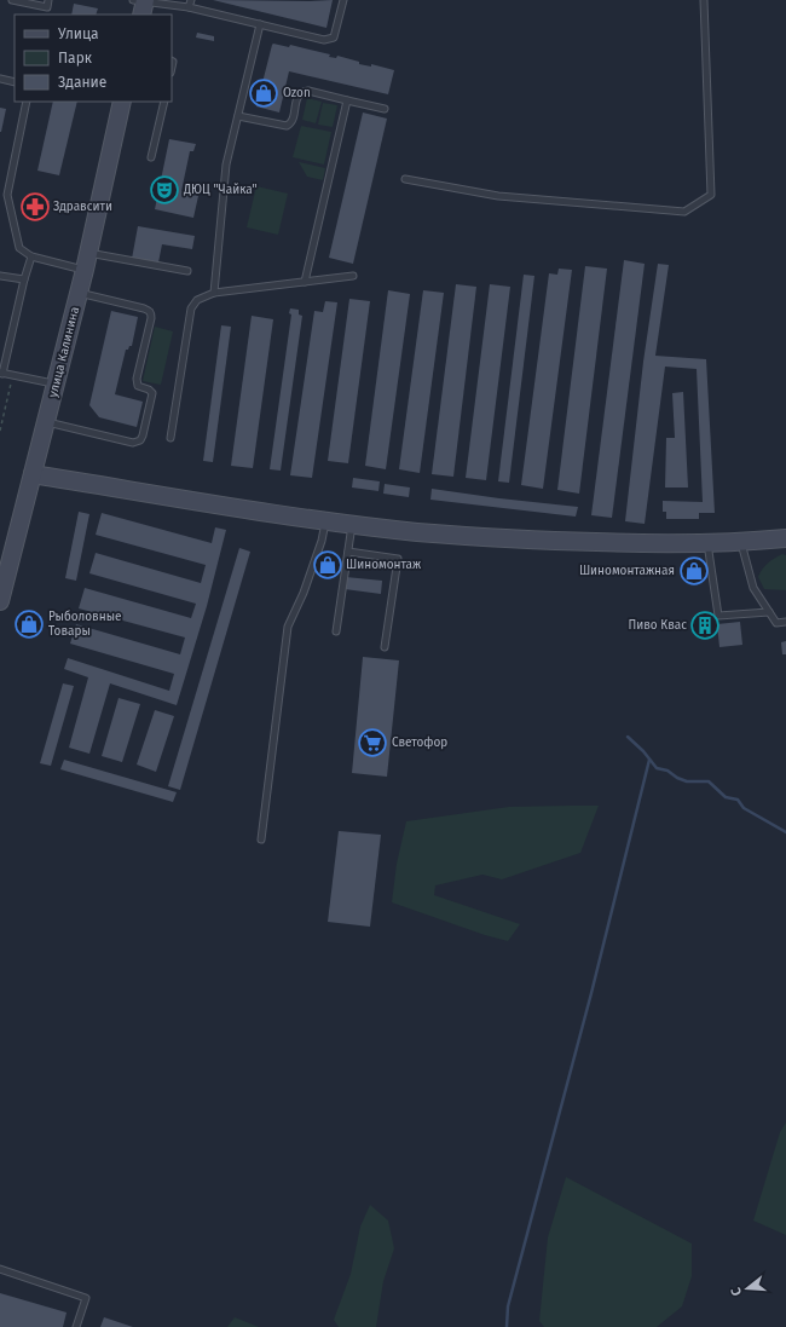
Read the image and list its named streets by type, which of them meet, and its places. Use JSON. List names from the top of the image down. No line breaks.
{"streets":{"main road":["улица Калинина"]},"places":{"shop":["Ozon","Шиномонтаж","Шиномонтажная","Рыболовные Товары"],"theatre":["ДЮЦ \"Чайка\""],"pharmacy":["Здравсити"],"building":["Пиво Квас"],"supermarket":["Светофор"]},"legend":["Улица","Парк","Здание"],"north":"left"}
